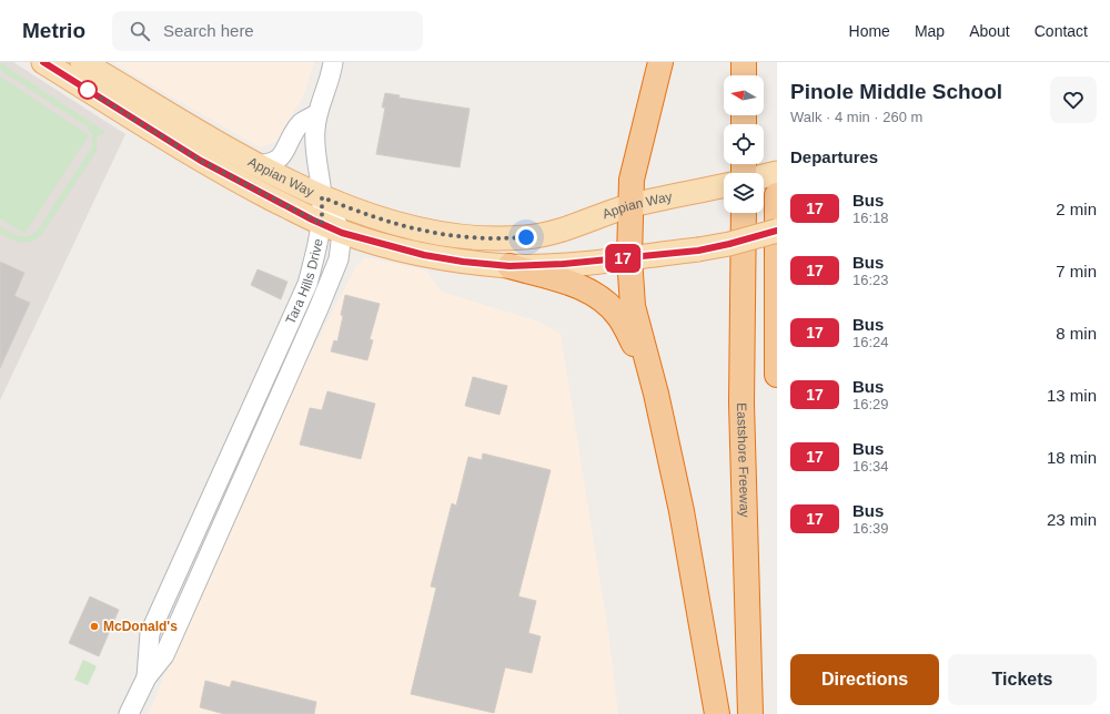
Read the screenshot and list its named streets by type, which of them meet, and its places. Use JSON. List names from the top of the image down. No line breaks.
{"streets":{"highway":["Eastshore Freeway"],"main road":["Appian Way"],"street":["Tara Hills Drive"]},"crossings":[["Appian Way","Tara Hills Drive"]],"places":["McDonald's"],"lines":["bus line 17"],"north":"left","page":{"header":"Metrio","search":"Search here","nav":["Home","Map","About","Contact"],"on_map":"17","heading":[["Pinole Middle School","Walk · 4 min · 260 m"],"Departures"],"list":[{"mark":"17","name":"Bus","note":"16:18","value":"2 min"},{"mark":"17","name":"Bus","note":"16:23","value":"7 min"},{"mark":"17","name":"Bus","note":"16:24","value":"8 min"},{"mark":"17","name":"Bus","note":"16:29","value":"13 min"},{"mark":"17","name":"Bus","note":"16:34","value":"18 min"},{"mark":"17","name":"Bus","note":"16:39","value":"23 min"}],"buttons":["Directions","Tickets"]}}
